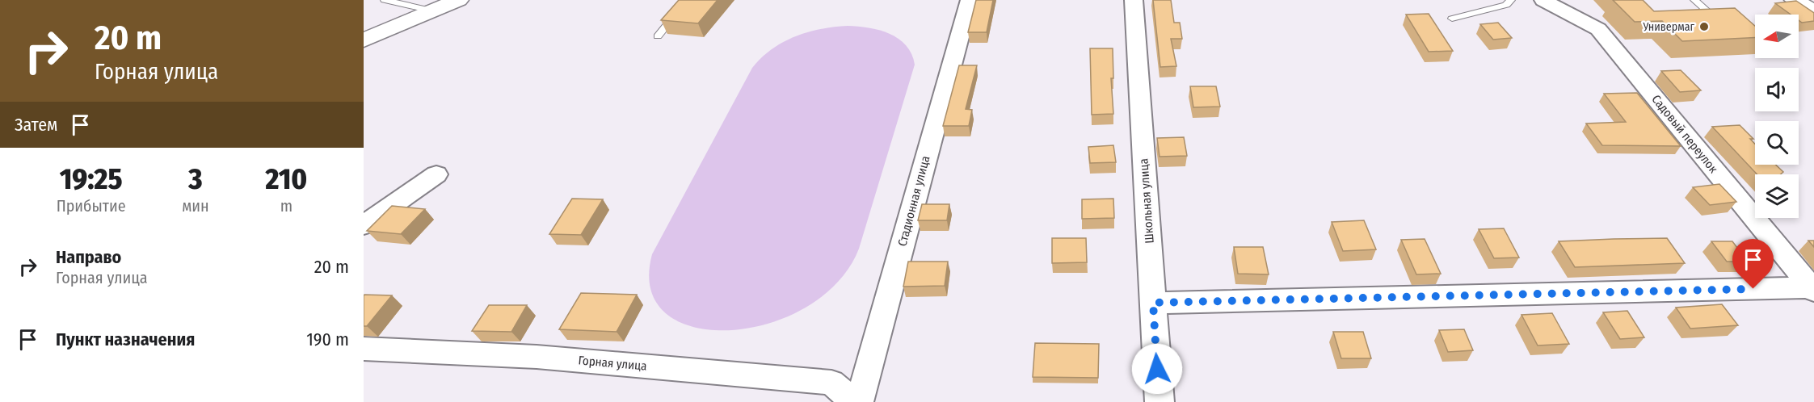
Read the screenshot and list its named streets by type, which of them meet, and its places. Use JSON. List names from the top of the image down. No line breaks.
{"streets":{"street":["Садовый переулок","Стадионная улица","Школьная улица","Горная улица"]},"places":["Универмаг"],"north":"left","page":{"turn":["20 m","Горная улица"],"then":"Затем","eta":["19:25","Прибытие","3","мин","210","m"],"list":[{"name":"Направо","note":"Горная улица","value":"20 m"},{"name":"Пункт назначения","value":"190 m"}]}}
